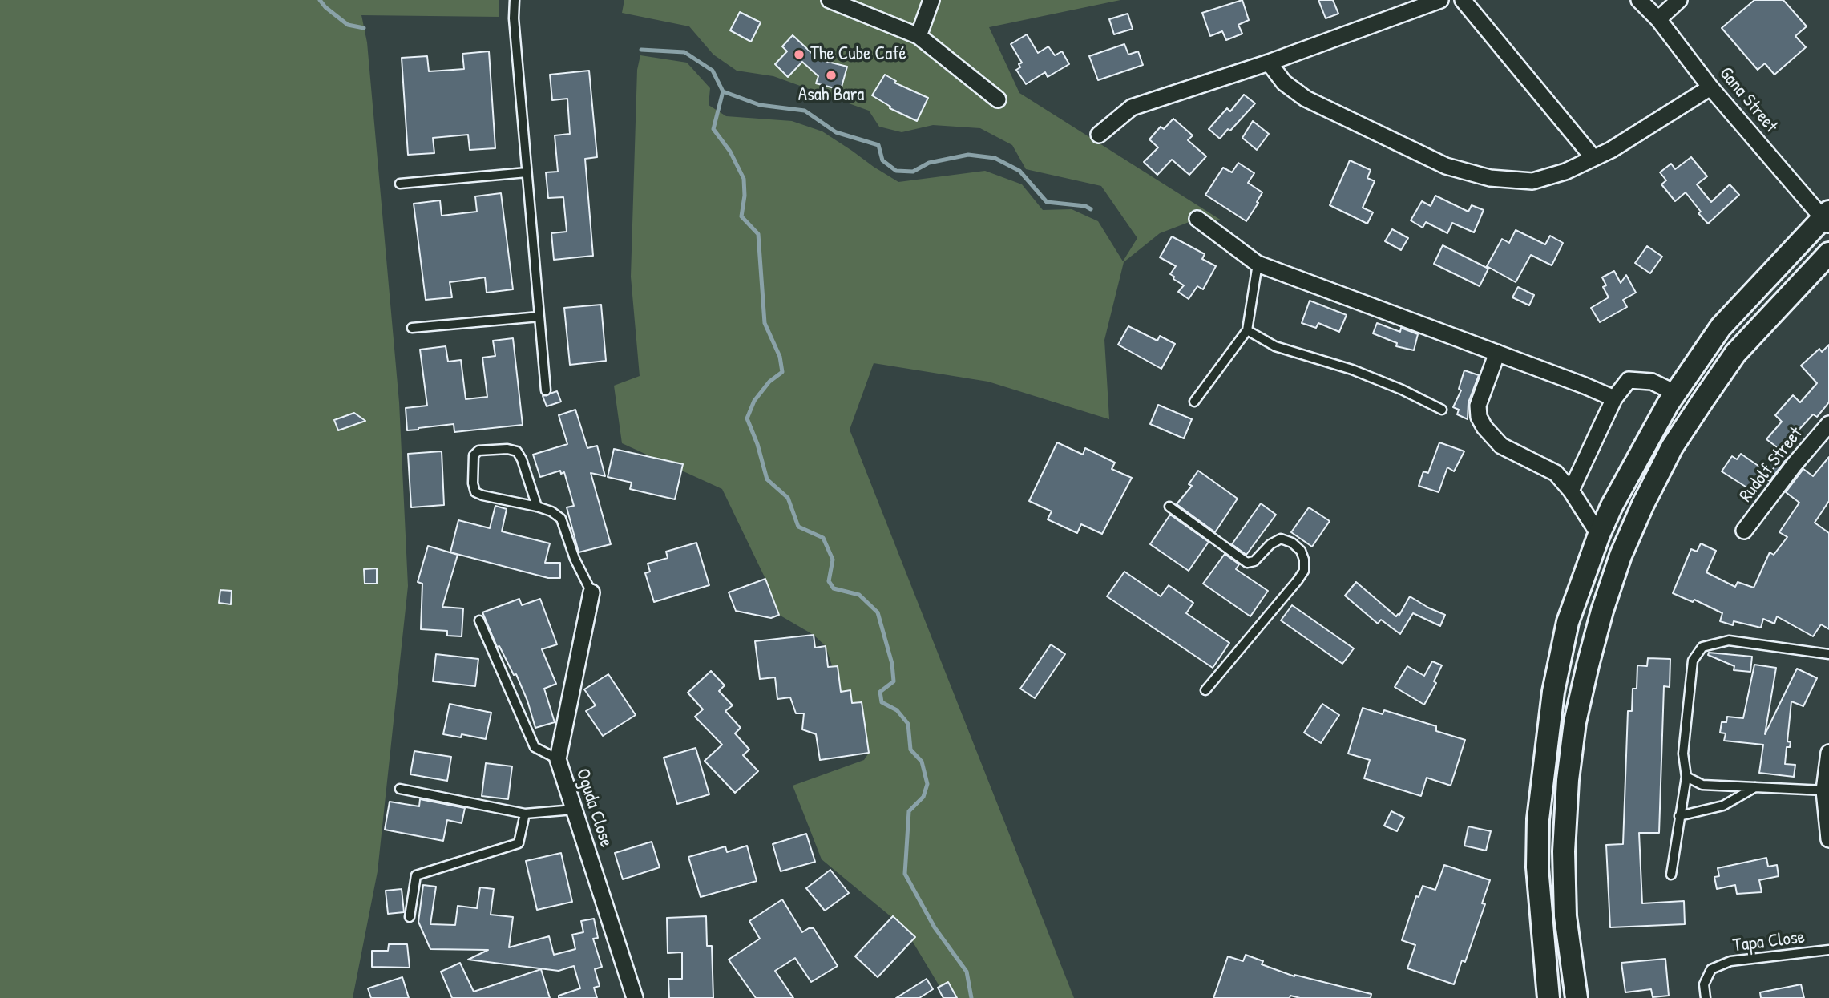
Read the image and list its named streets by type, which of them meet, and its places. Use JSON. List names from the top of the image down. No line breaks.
{"streets":{"street":["Gana Street","Rudolf Street","Oguda Close"],"lane":["Tapa Close"]},"places":["The Cube Café","Asah Bara"]}
